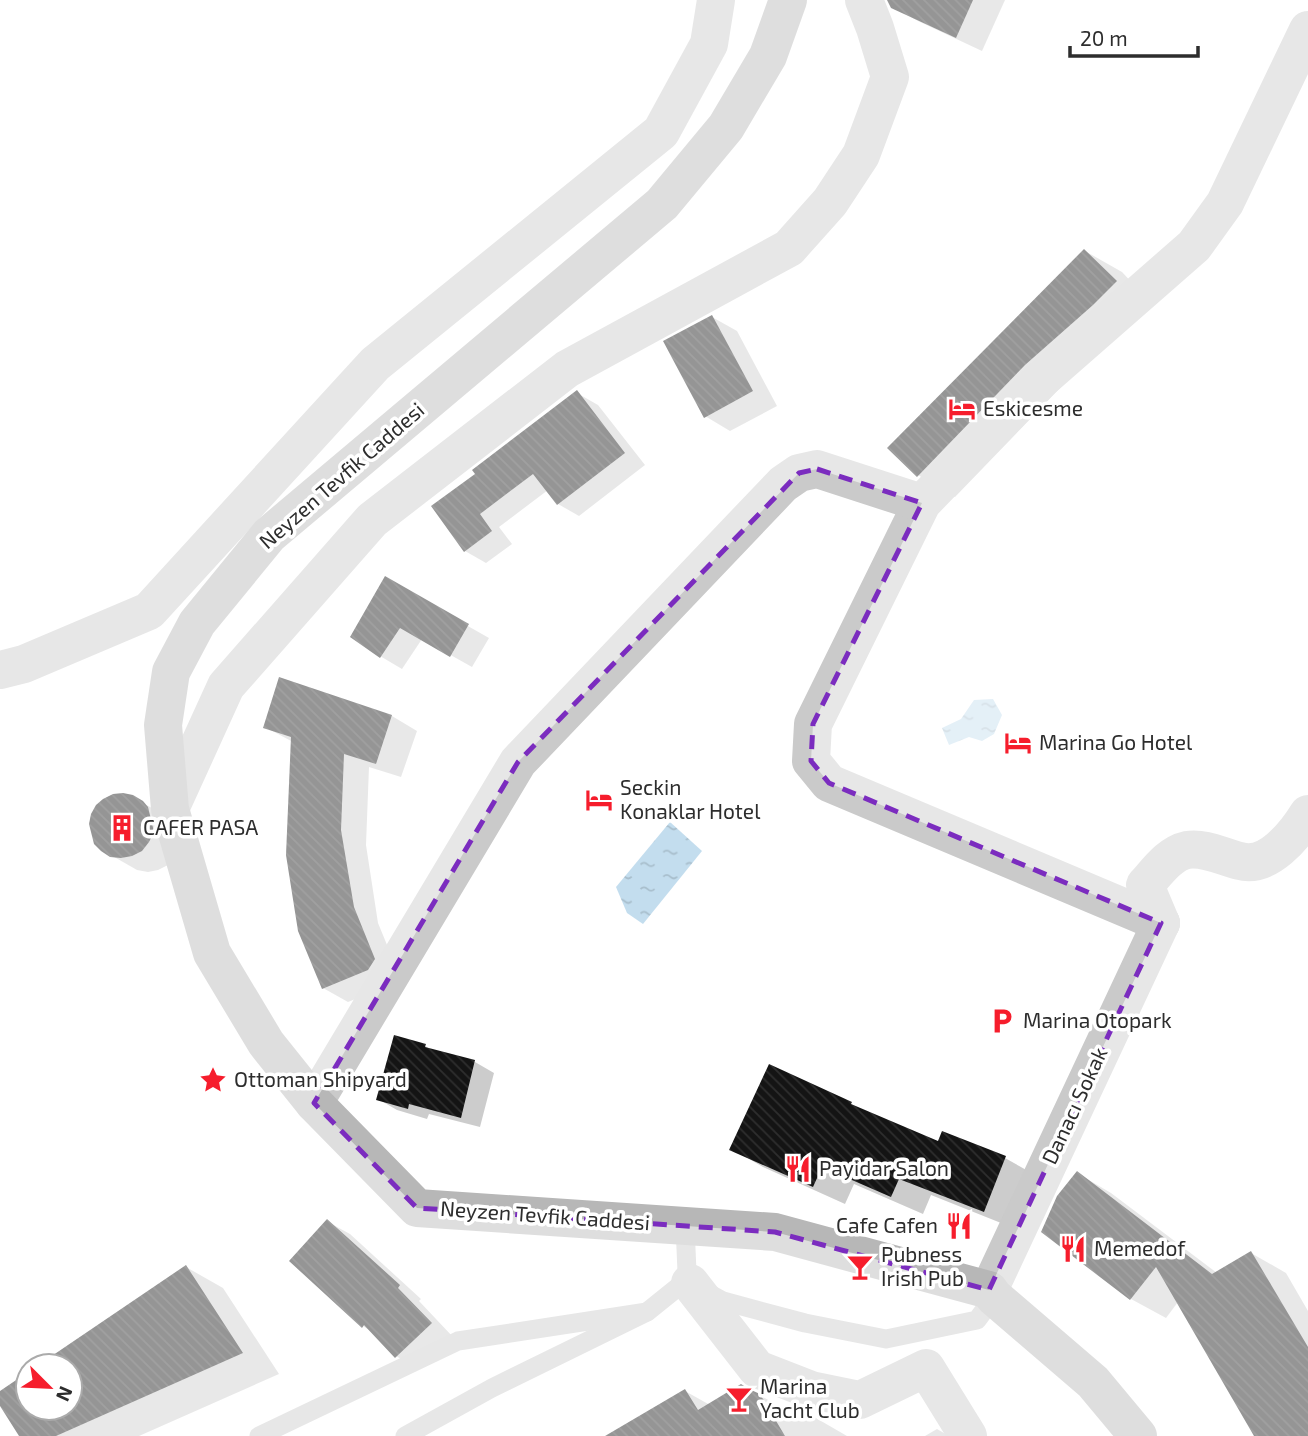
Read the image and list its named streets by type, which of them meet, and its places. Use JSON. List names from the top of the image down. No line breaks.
{"streets":{"main road":["Neyzen Tevfik Caddesi"],"street":["Danacı Sokak"]},"crossings":[["Neyzen Tevfik Caddesi","Danacı Sokak"]],"places":{"hotel":["Eskicesme","Marina Go Hotel","Seckin Konaklar Hotel"],"building":["CAFER PASA"],"parking":["Marina Otopark"],"place":["Ottoman Shipyard"],"restaurant":["Payidar Salon","Cafe Cafen","Memedof"],"bar":["Pubness Irish Pub","Marina Yacht Club"]},"scale_bar":"20 m","north":"bottom right"}
